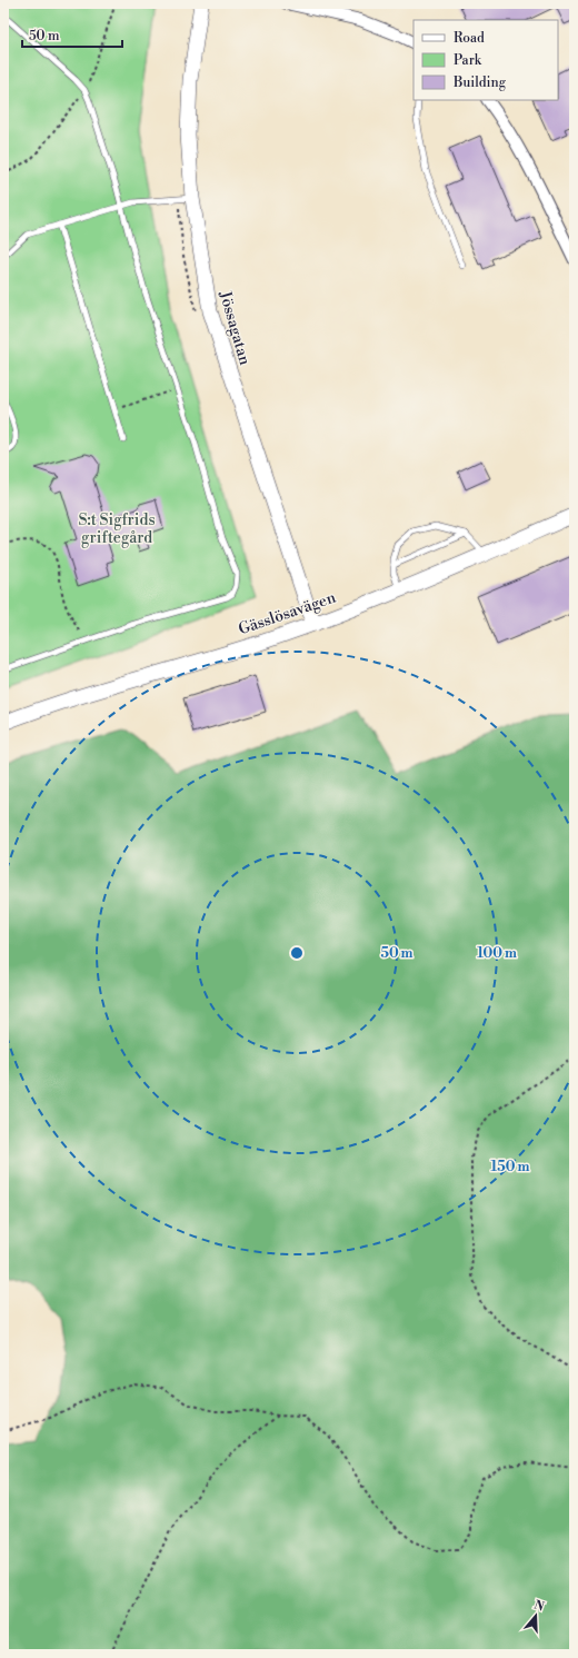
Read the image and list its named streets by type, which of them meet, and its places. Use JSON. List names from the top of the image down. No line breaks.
{"streets":{"street":["Jössagatan","Gässlösavägen"]},"crossings":[["Jössagatan","Gässlösavägen"]],"parks":["S:t Sigfrids griftegård"],"legend":["Road","Park","Building"],"scale_bar":"50 m","north":"top","rings":["50 m","100 m","150 m"]}
